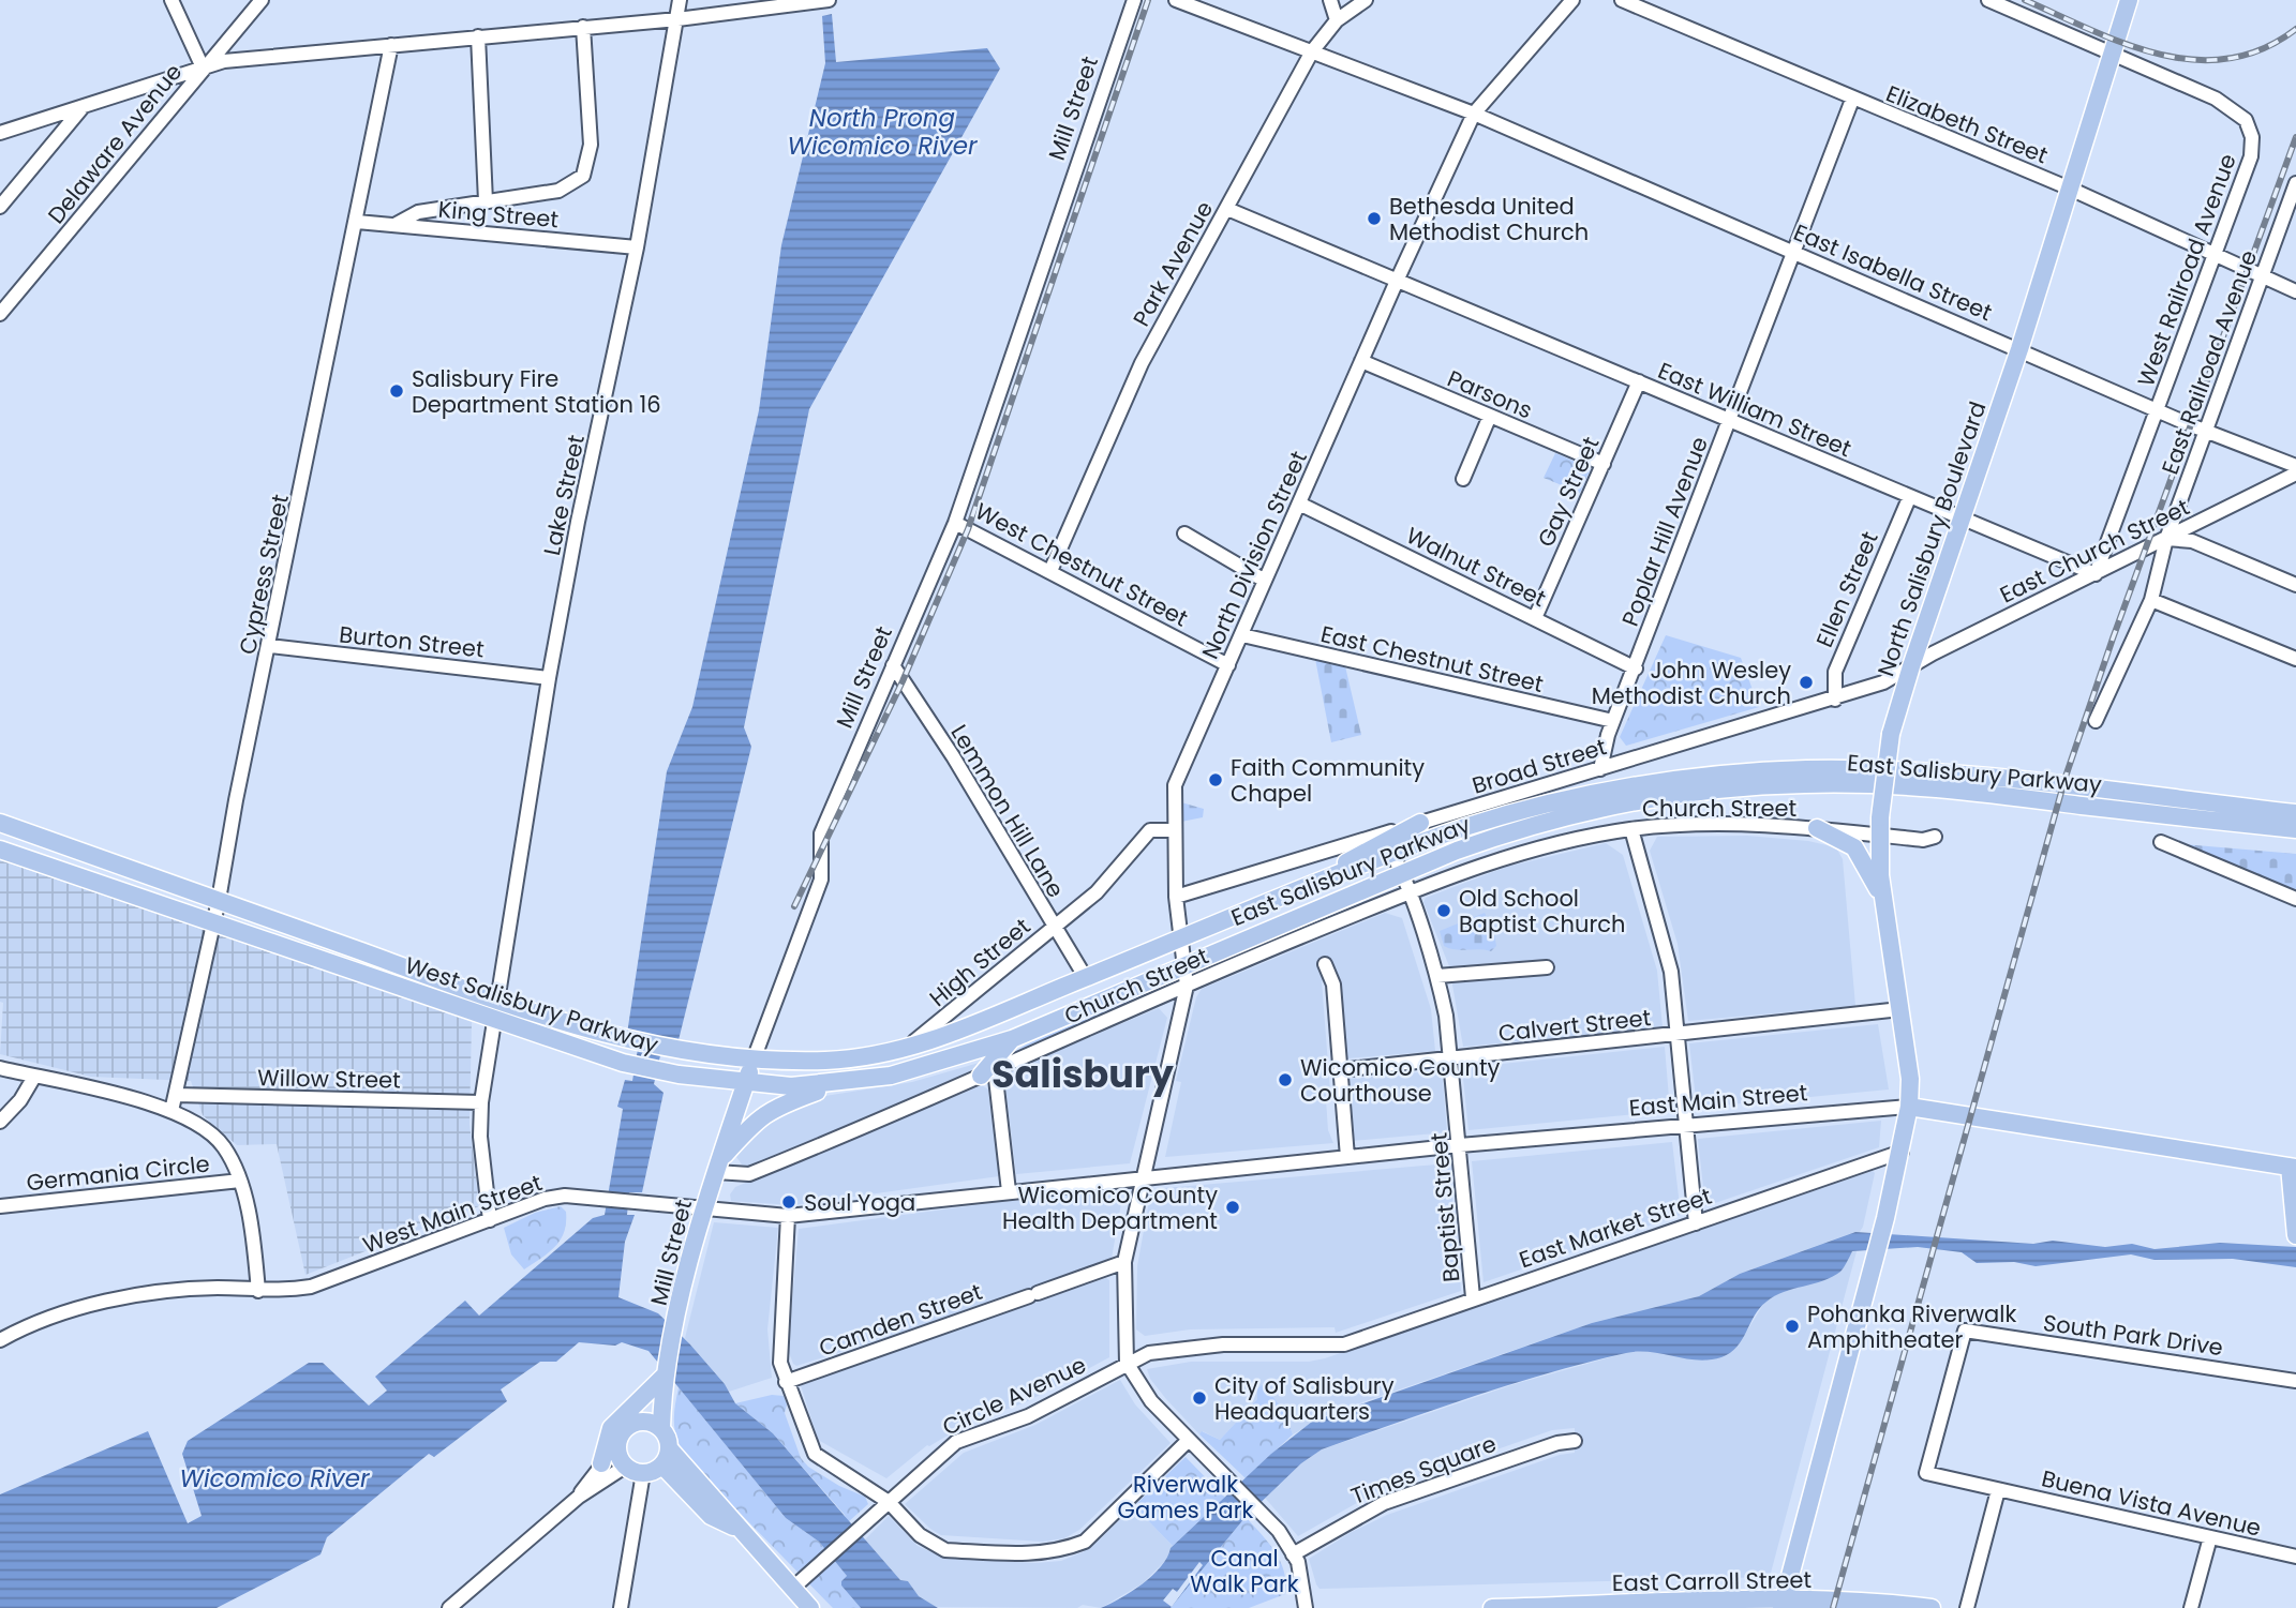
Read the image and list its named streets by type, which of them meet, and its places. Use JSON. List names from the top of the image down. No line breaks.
{"streets":{"main road":["Mill Street","North Salisbury Boulevard","East Salisbury Parkway","West Salisbury Parkway","East Main Street","East Carroll Street"],"street":["Elizabeth Street","Delaware Avenue","King Street","Park Avenue","West Railroad Avenue","East Isabella Street","East Railroad Avenue","Parsons","East William Street","Gay Street","Lake Street","Poplar Hill Avenue","East Church Street","North Division Street","West Chestnut Street","Walnut Street","Cypress Street","Ellen Street","Burton Street","East Chestnut Street","Broad Street","Church Street","Lemmon Hill Lane","High Street","Calvert Street","Willow Street","Germania Circle","Baptist Street","West Main Street","East Market Street","Camden Street","South Park Drive","Circle Avenue","Times Square","Buena Vista Avenue"]},"crossings":[["Mill Street","West Chestnut Street"],["Mill Street","Church Street"],["Mill Street","Lemmon Hill Lane"],["Mill Street","West Salisbury Parkway"],["Mill Street","West Main Street"],["Elizabeth Street","West Railroad Avenue"],["Elizabeth Street","East Railroad Avenue"],["Elizabeth Street","Poplar Hill Avenue"],["Elizabeth Street","North Salisbury Boulevard"],["King Street","Lake Street"],["King Street","Cypress Street"],["Park Avenue","East Isabella Street"],["Park Avenue","East William Street"],["Park Avenue","West Chestnut Street"],["West Railroad Avenue","East Isabella Street"],["West Railroad Avenue","East William Street"],["West Railroad Avenue","North Salisbury Boulevard"],["West Railroad Avenue","East Church Street"],["East Isabella Street","East Railroad Avenue"],["East Isabella Street","Poplar Hill Avenue"],["East Isabella Street","North Salisbury Boulevard"],["East Isabella Street","North Division Street"],["East Railroad Avenue","East Church Street"],["Parsons","Gay Street"],["Parsons","North Division Street"],["East William Street","Gay Street"],["East William Street","Poplar Hill Avenue"],["East William Street","North Salisbury Boulevard"],["East William Street","East Church Street"],["East William Street","North Division Street"],["East William Street","Ellen Street"],["Gay Street","Walnut Street"],["Lake Street","Burton Street"],["Lake Street","West Salisbury Parkway"],["Lake Street","Willow Street"],["Lake Street","West Main Street"],["Poplar Hill Avenue","Walnut Street"],["Poplar Hill Avenue","East Chestnut Street"],["Poplar Hill Avenue","Broad Street"],["North Salisbury Boulevard","East Church Street"],["North Salisbury Boulevard","Broad Street"],["North Salisbury Boulevard","Church Street"],["North Salisbury Boulevard","Calvert Street"],["North Salisbury Boulevard","East Main Street"],["North Salisbury Boulevard","East Market Street"],["North Salisbury Boulevard","East Carroll Street"],["East Church Street","Broad Street"],["North Division Street","West Chestnut Street"],["North Division Street","Walnut Street"],["North Division Street","East Chestnut Street"],["North Division Street","Broad Street"],["North Division Street","East Salisbury Parkway"],["North Division Street","Church Street"],["North Division Street","High Street"],["North Division Street","West Salisbury Parkway"],["North Division Street","East Main Street"],["North Division Street","West Main Street"],["North Division Street","Camden Street"],["North Division Street","Circle Avenue"],["Cypress Street","Burton Street"],["Cypress Street","West Salisbury Parkway"],["Cypress Street","Willow Street"],["Ellen Street","Broad Street"],["East Salisbury Parkway","West Salisbury Parkway"],["East Salisbury Parkway","Baptist Street"],["Church Street","Baptist Street"],["Lemmon Hill Lane","High Street"],["Lemmon Hill Lane","West Salisbury Parkway"],["High Street","West Salisbury Parkway"],["Calvert Street","Baptist Street"],["East Main Street","Baptist Street"],["East Main Street","West Main Street"],["Baptist Street","East Market Street"],["East Market Street","Circle Avenue"],["South Park Drive","Buena Vista Avenue"]],"districts":["Salisbury"],"water":["North Prong Wicomico River","Wicomico River"],"parks":["Riverwalk Games Park","Canal Walk Park"],"places":["Bethesda United Methodist Church","Salisbury Fire Department Station 16","John Wesley Methodist Church","Faith Community Chapel","Old School Baptist Church","Wicomico County Courthouse","Soul Yoga","Wicomico County Health Department","Pohanka Riverwalk Amphitheater","City of Salisbury Headquarters"]}
